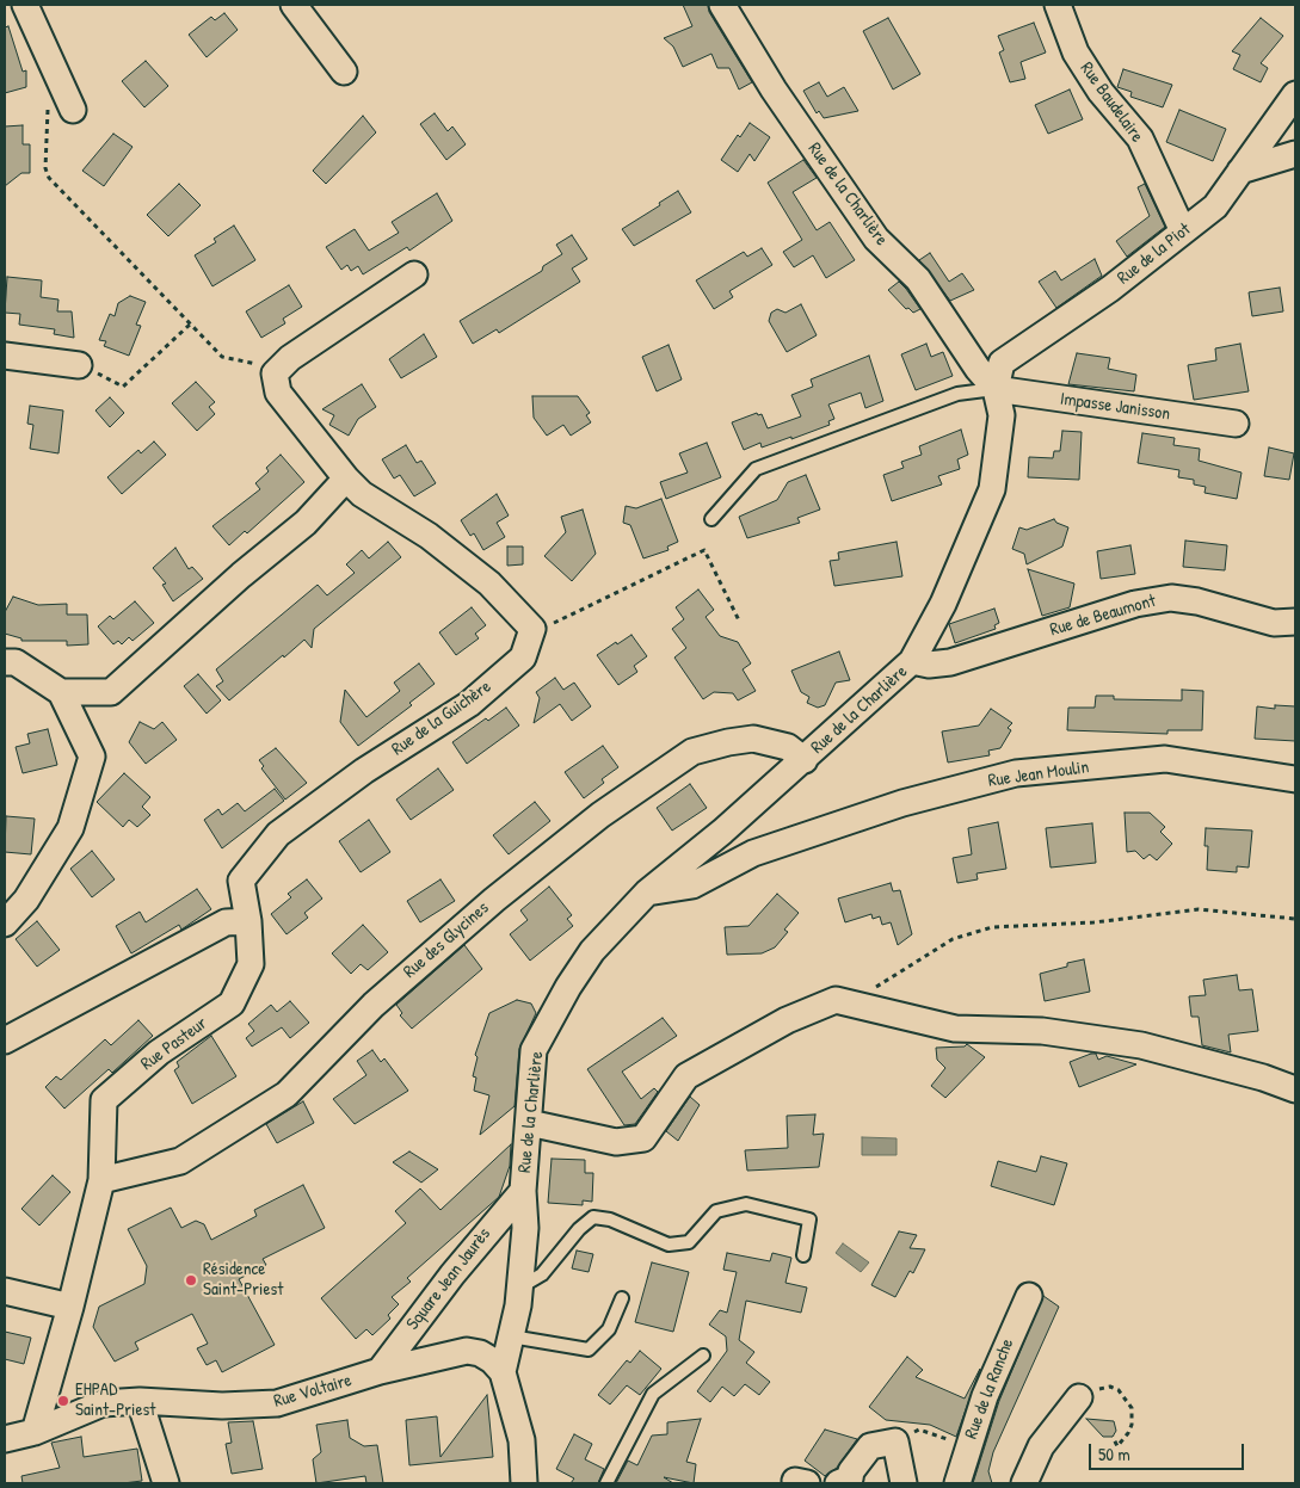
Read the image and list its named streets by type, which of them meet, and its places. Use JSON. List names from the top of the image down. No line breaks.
{"streets":{"street":["Rue Baudelaire","Rue de la Charlière","Rue de la Piot","Impasse Janisson","Rue de Beaumont","Rue de la Guichère","Rue Jean Moulin","Rue des Glycines","Rue Pasteur","Square Jean Jaurès","Rue de la Ranche","Rue Voltaire"]},"crossings":[["Rue Baudelaire","Rue de la Piot"],["Rue de la Charlière","Rue de la Piot"],["Rue de la Charlière","Impasse Janisson"],["Rue de la Charlière","Rue de Beaumont"],["Rue de la Charlière","Rue Jean Moulin"],["Rue de la Charlière","Rue des Glycines"],["Rue de la Charlière","Square Jean Jaurès"],["Rue de la Charlière","Rue Voltaire"],["Rue de la Piot","Impasse Janisson"],["Rue de la Guichère","Rue Pasteur"],["Rue des Glycines","Rue Pasteur"],["Rue Pasteur","Rue Voltaire"],["Square Jean Jaurès","Rue Voltaire"]],"places":["Résidence Saint-Priest","EHPAD Saint-Priest"],"scale_bar":"50 m"}
